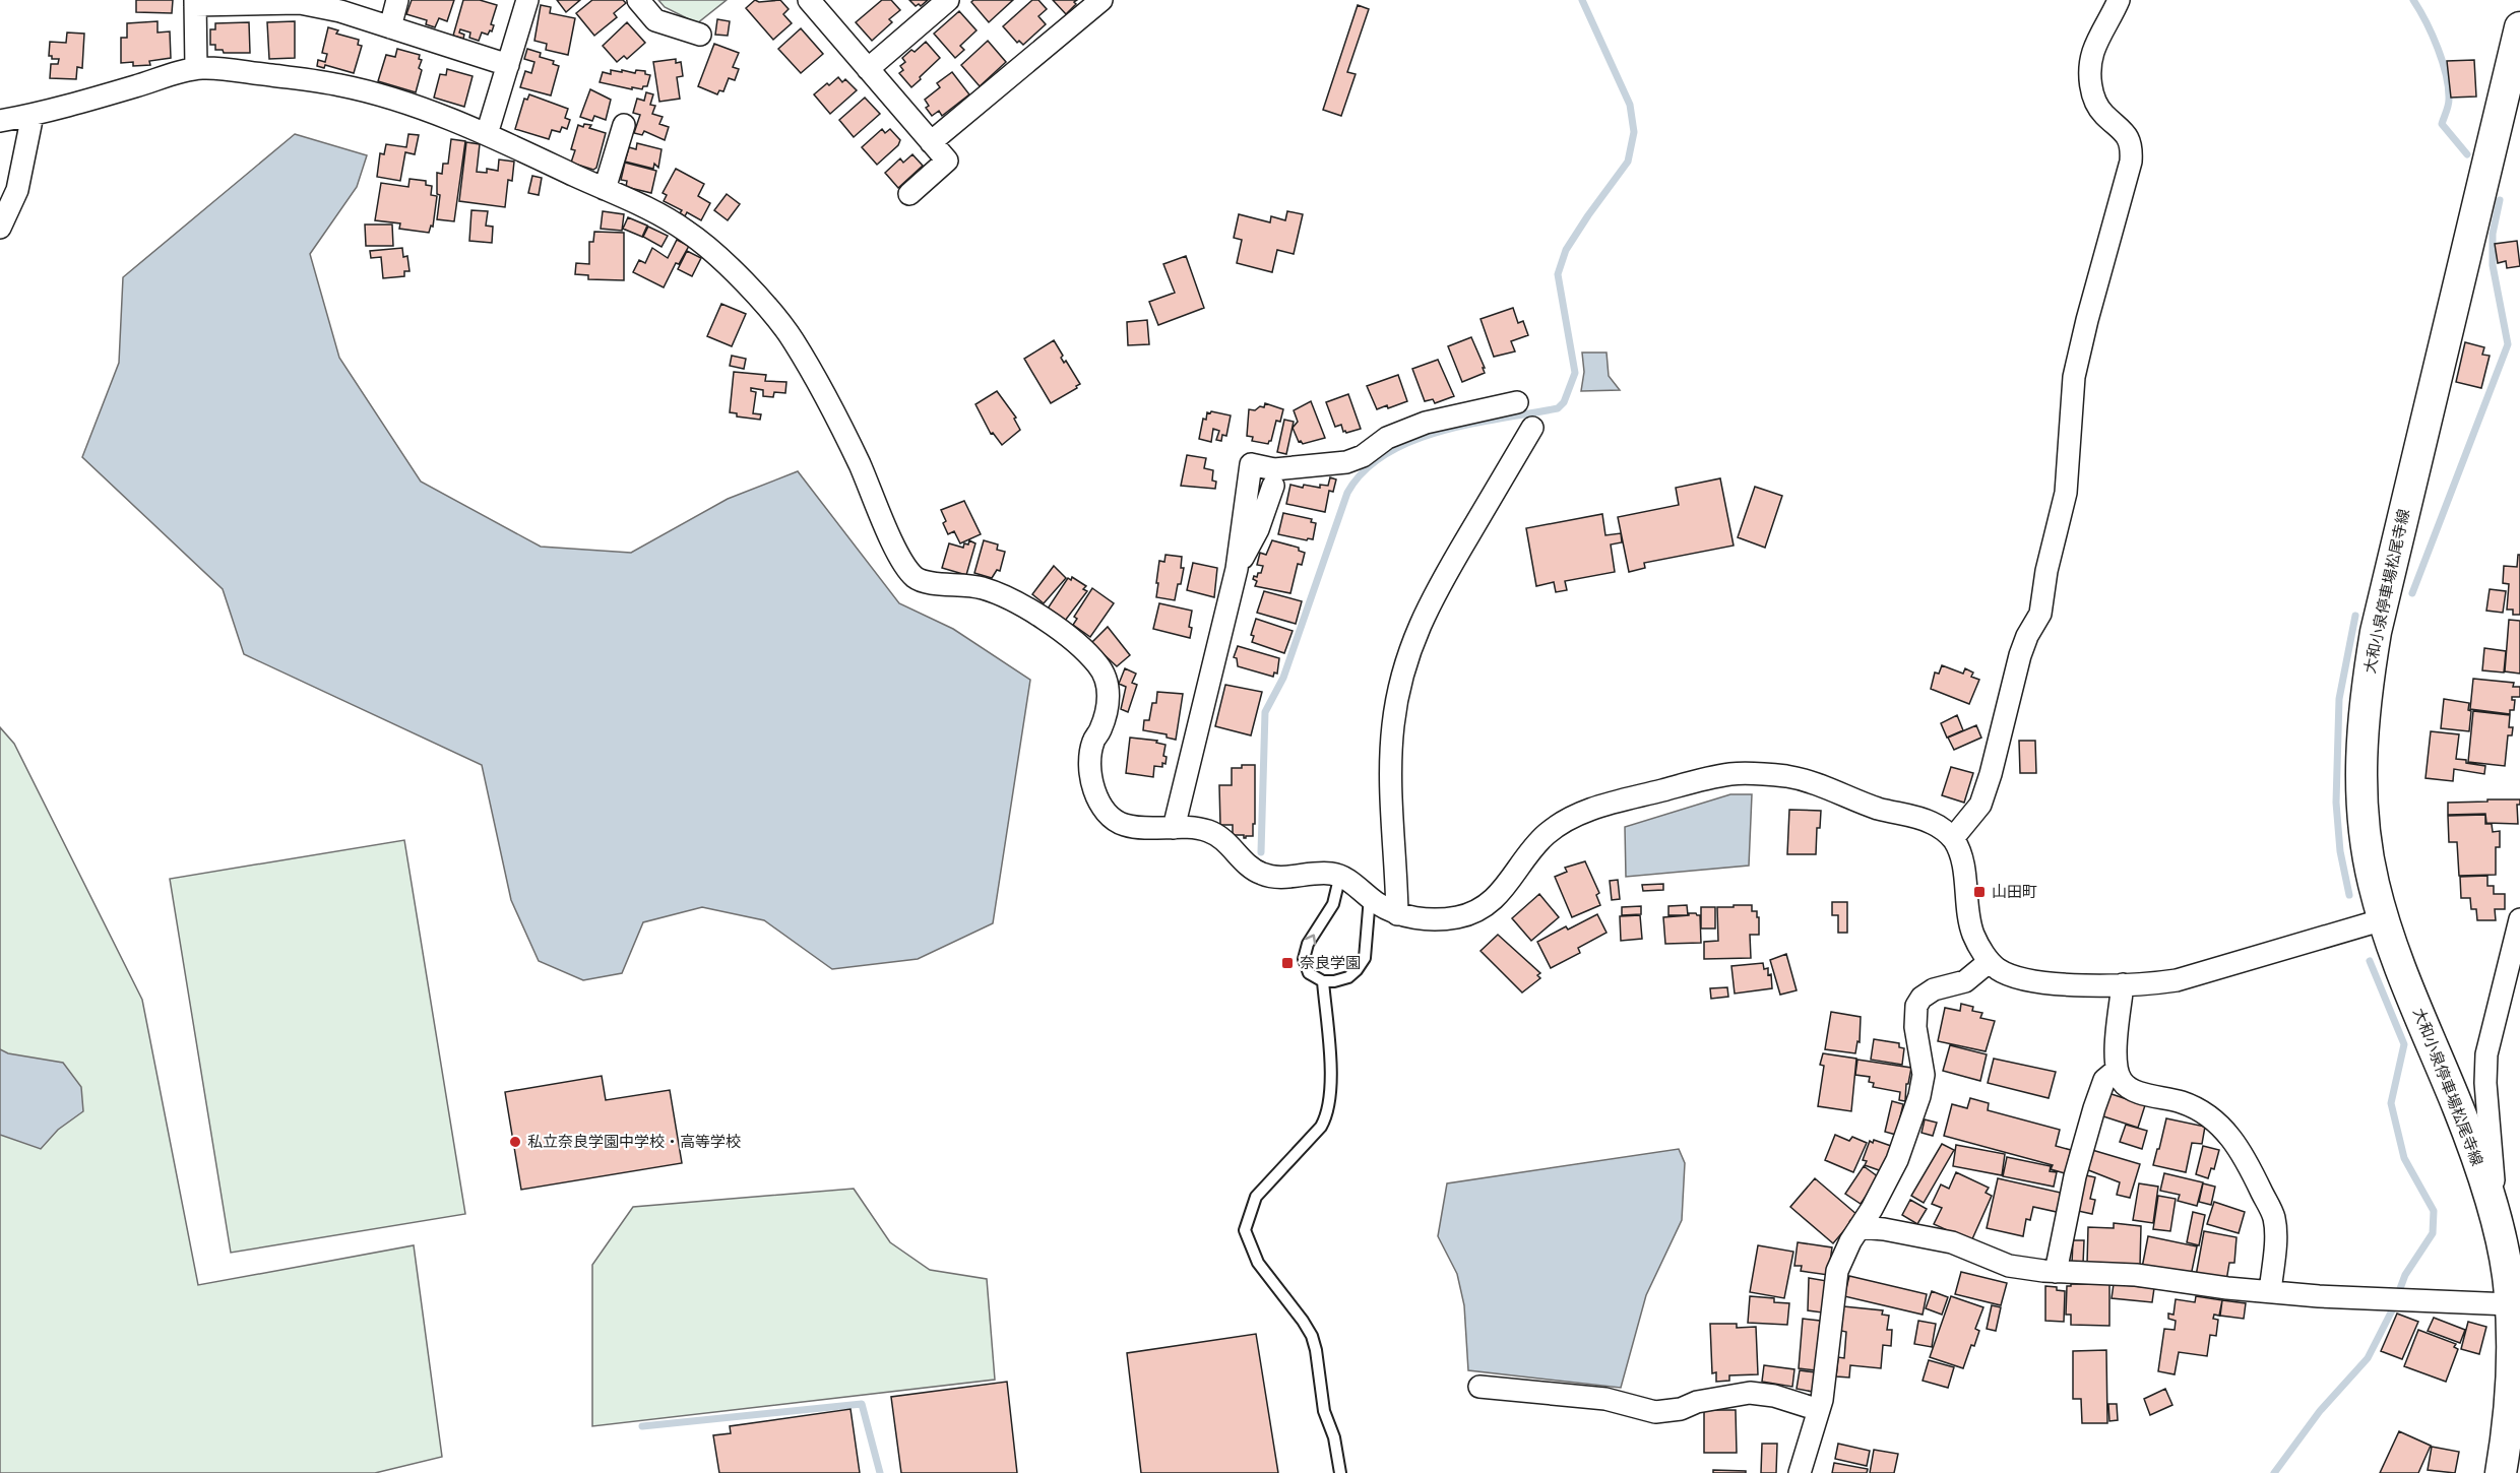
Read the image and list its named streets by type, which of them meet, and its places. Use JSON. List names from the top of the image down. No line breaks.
{"streets":{"main road":["大和小泉停車場松尾寺線"]},"places":{"transit":["山田町","奈良学園"],"other":["私立奈良学園中学校・高等学校"]}}
